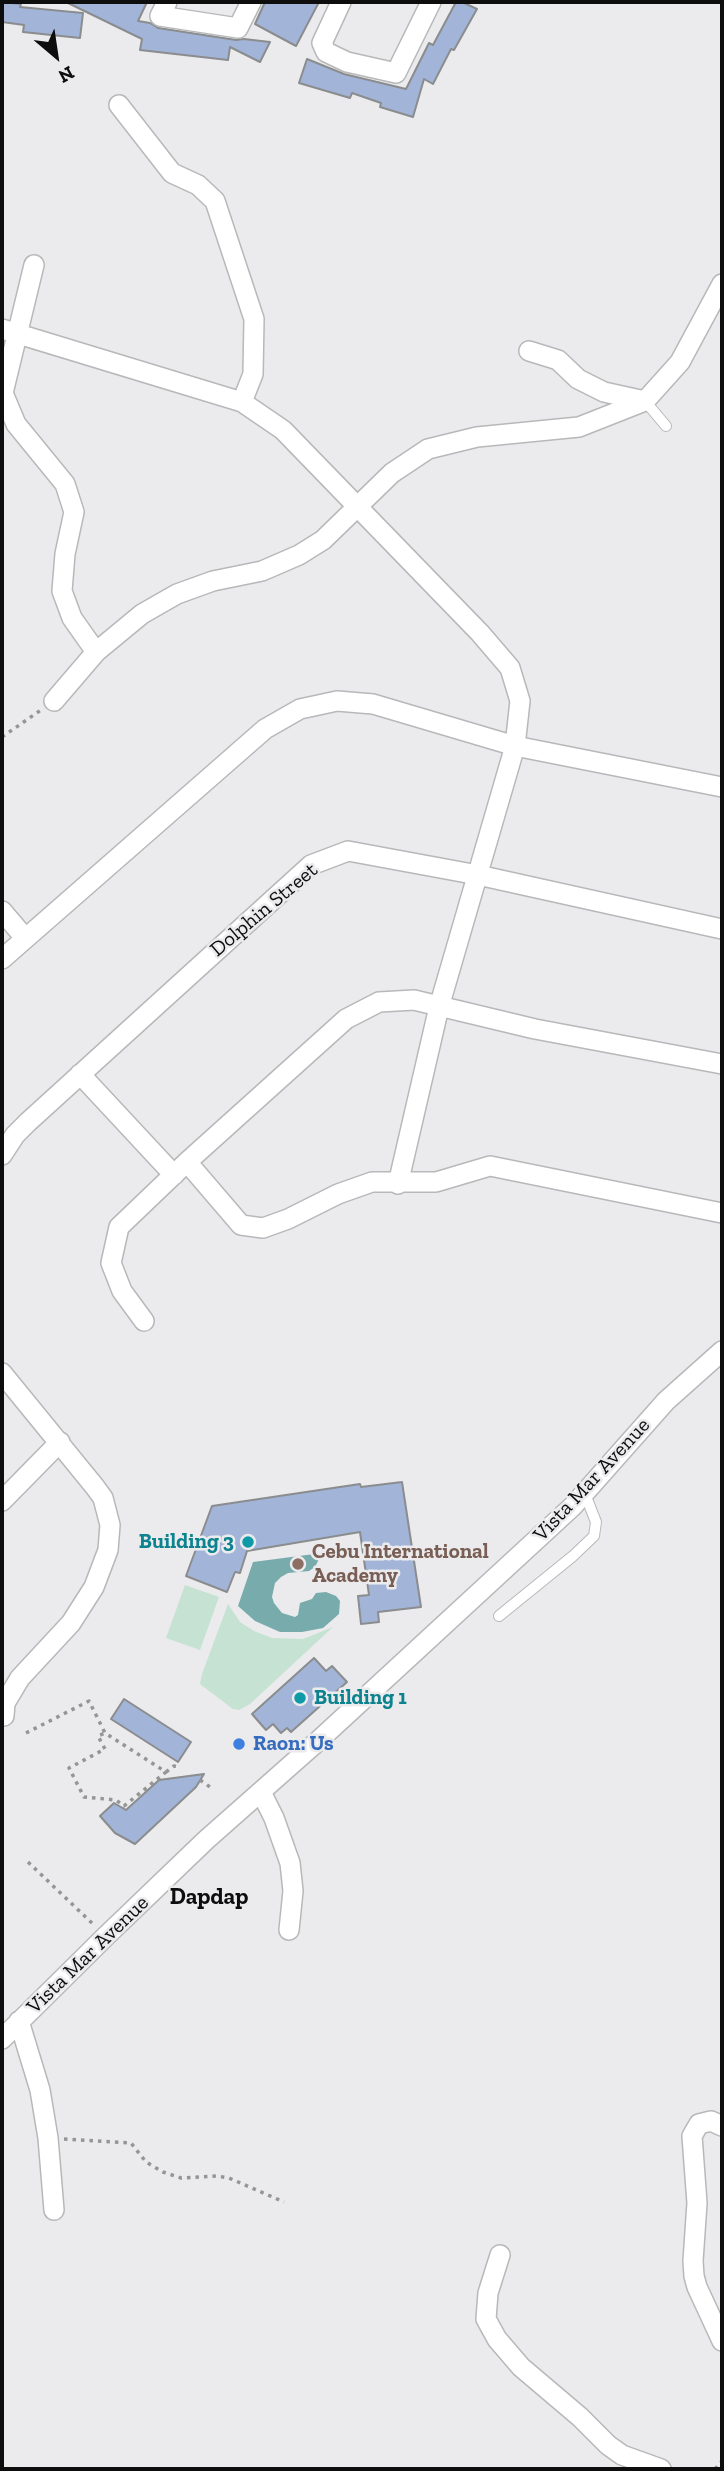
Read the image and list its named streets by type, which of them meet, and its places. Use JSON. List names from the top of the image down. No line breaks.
{"streets":{"street":["Dolphin Street","Vista Mar Avenue"]},"districts":["Dapdap"],"places":["Building 3","Cebu International Academy","Building 1","Raon: Us"],"north":"bottom right"}
